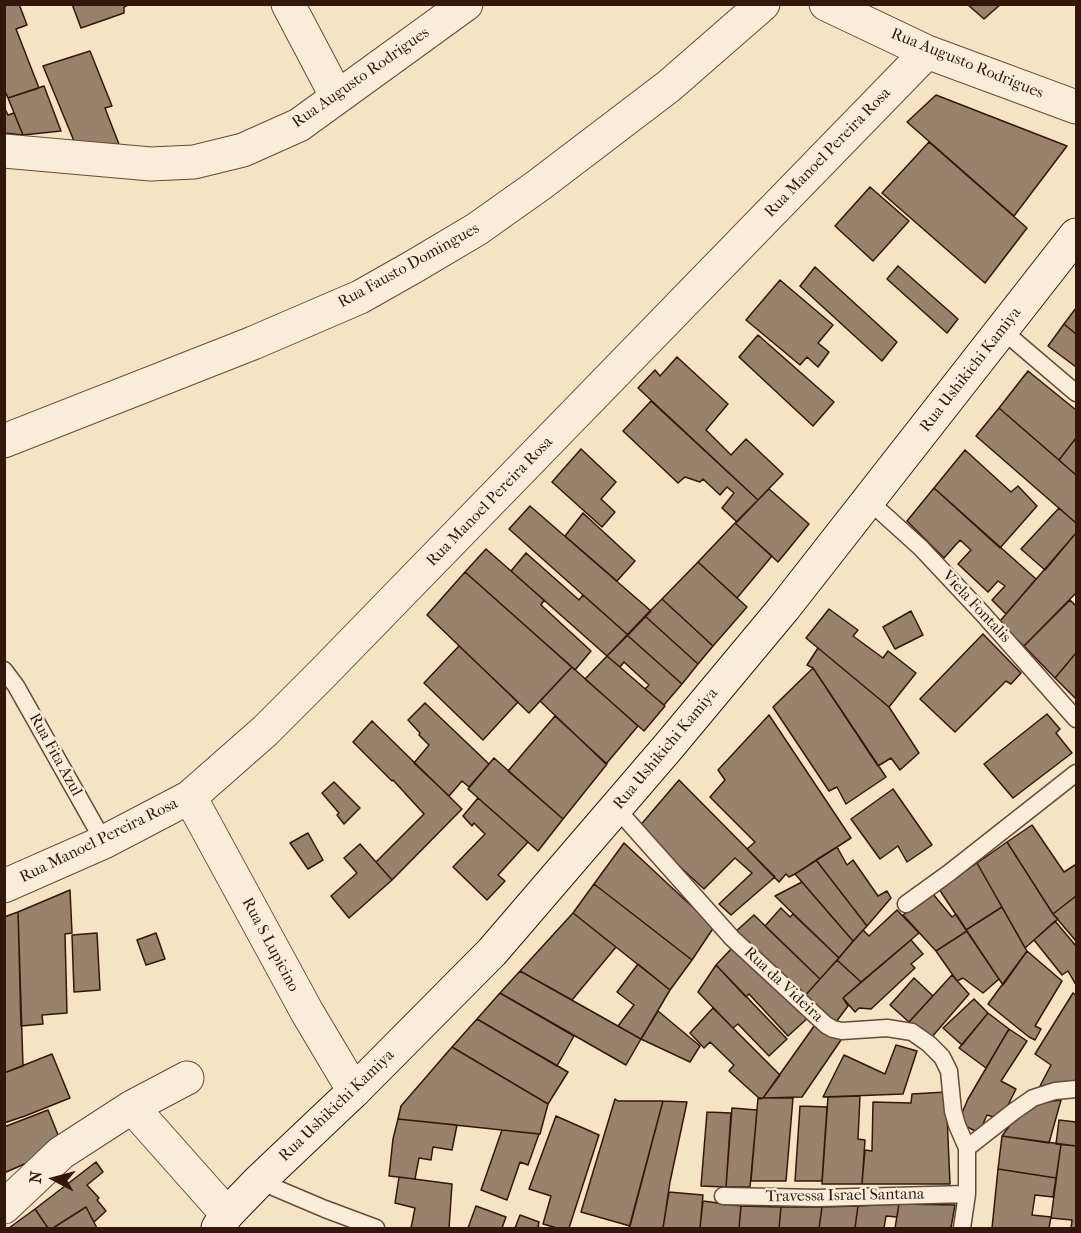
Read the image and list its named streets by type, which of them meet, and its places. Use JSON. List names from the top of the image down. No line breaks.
{"streets":{"street":["Rua Augusto Rodrigues","Rua Manoel Pereira Rosa","Rua Fausto Domingues","Rua Ushikichi Kamiya","Rua S Lupicino"],"lane":["Viela Fontalis","Rua Fita Azul","Rua da Videira","Travessa Israel Santana"]},"crossings":[["Rua Augusto Rodrigues","Rua Manoel Pereira Rosa"],["Rua Manoel Pereira Rosa","Rua Fita Azul"],["Rua Manoel Pereira Rosa","Rua S Lupicino"],["Rua Ushikichi Kamiya","Viela Fontalis"],["Rua Ushikichi Kamiya","Rua S Lupicino"],["Rua Ushikichi Kamiya","Rua da Videira"]],"north":"left"}
